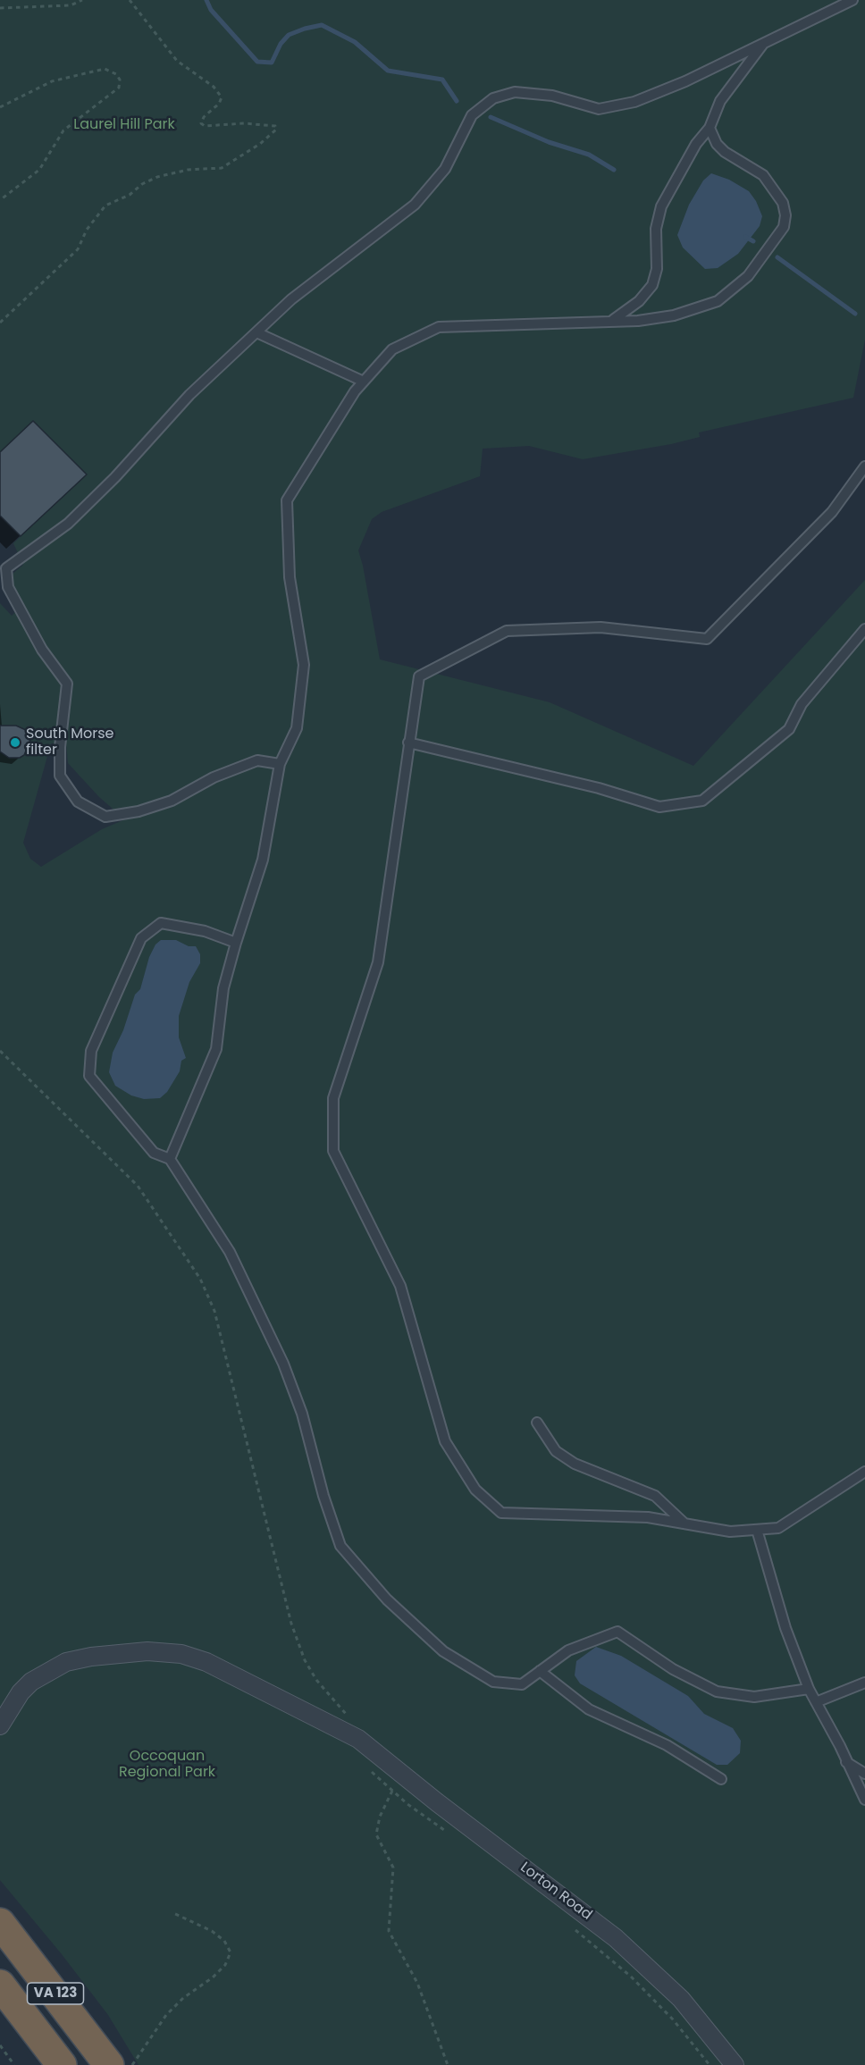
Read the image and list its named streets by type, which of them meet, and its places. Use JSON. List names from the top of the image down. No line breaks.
{"streets":{"highway":["VA 123"],"street":["Lorton Road"]},"parks":["Laurel Hill Park","Occoquan Regional Park"],"places":["South Morse filter"]}
